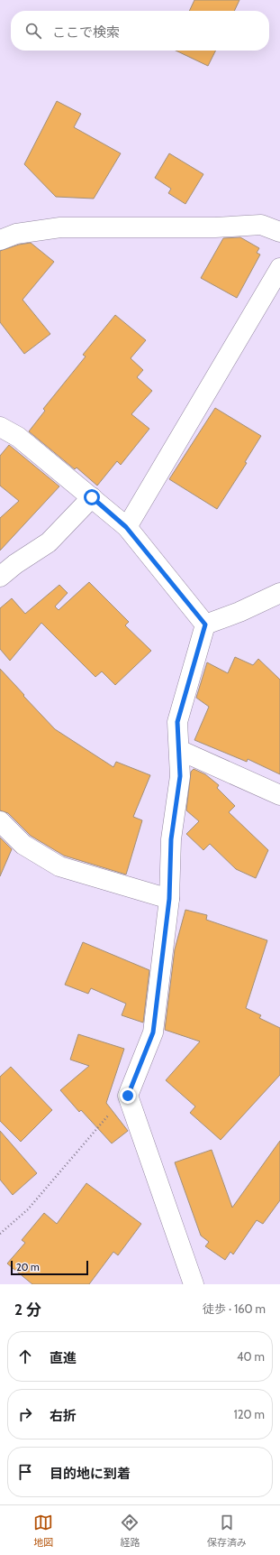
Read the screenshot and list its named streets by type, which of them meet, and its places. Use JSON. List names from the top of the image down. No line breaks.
{"scale_bar":"20 m","page":{"search":"ここで検索","scale":"20 m","heading":["2 分","徒歩 · 160 m"],"list":[["直進","40 m"],["右折","120 m"],"目的地に到着"],"nav":["地図","経路","保存済み"]}}
